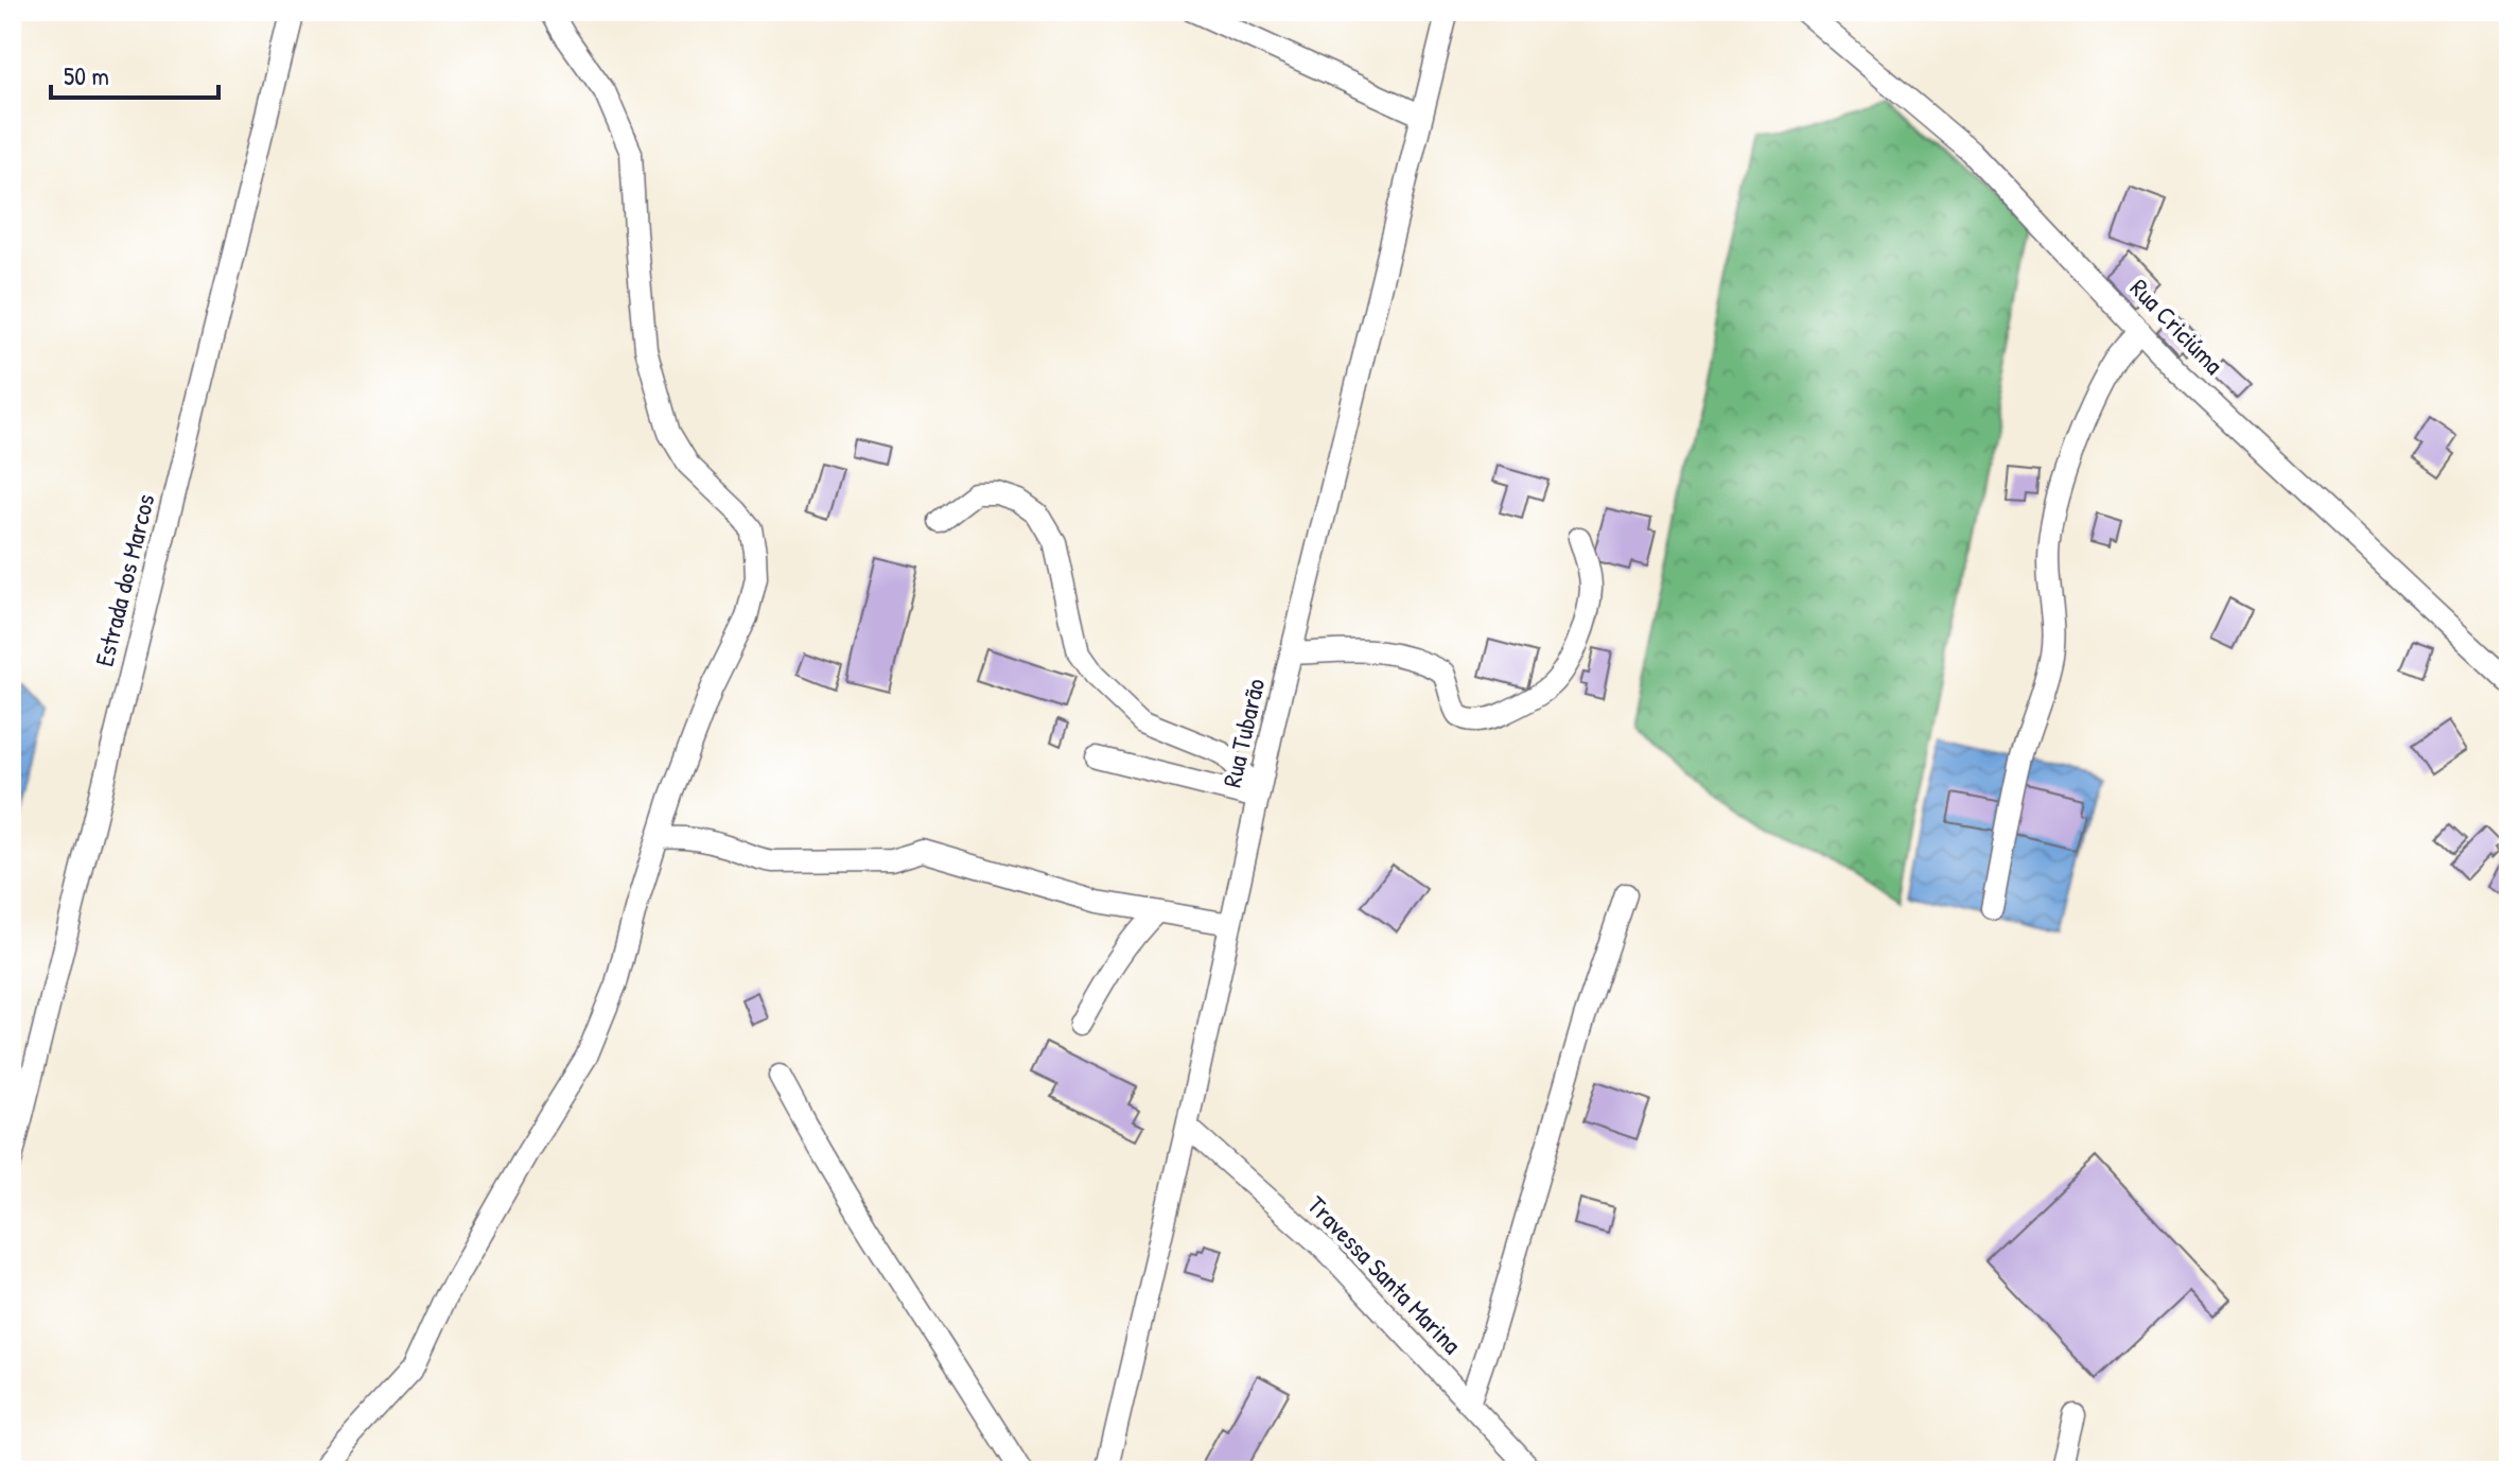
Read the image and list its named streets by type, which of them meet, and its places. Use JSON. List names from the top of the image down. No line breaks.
{"streets":{"street":["Rua Criciúma","Estrada dos Marcos","Rua Tubarão","Travessa Santa Marina"]},"crossings":[["Rua Tubarão","Travessa Santa Marina"]],"scale_bar":"50 m"}
